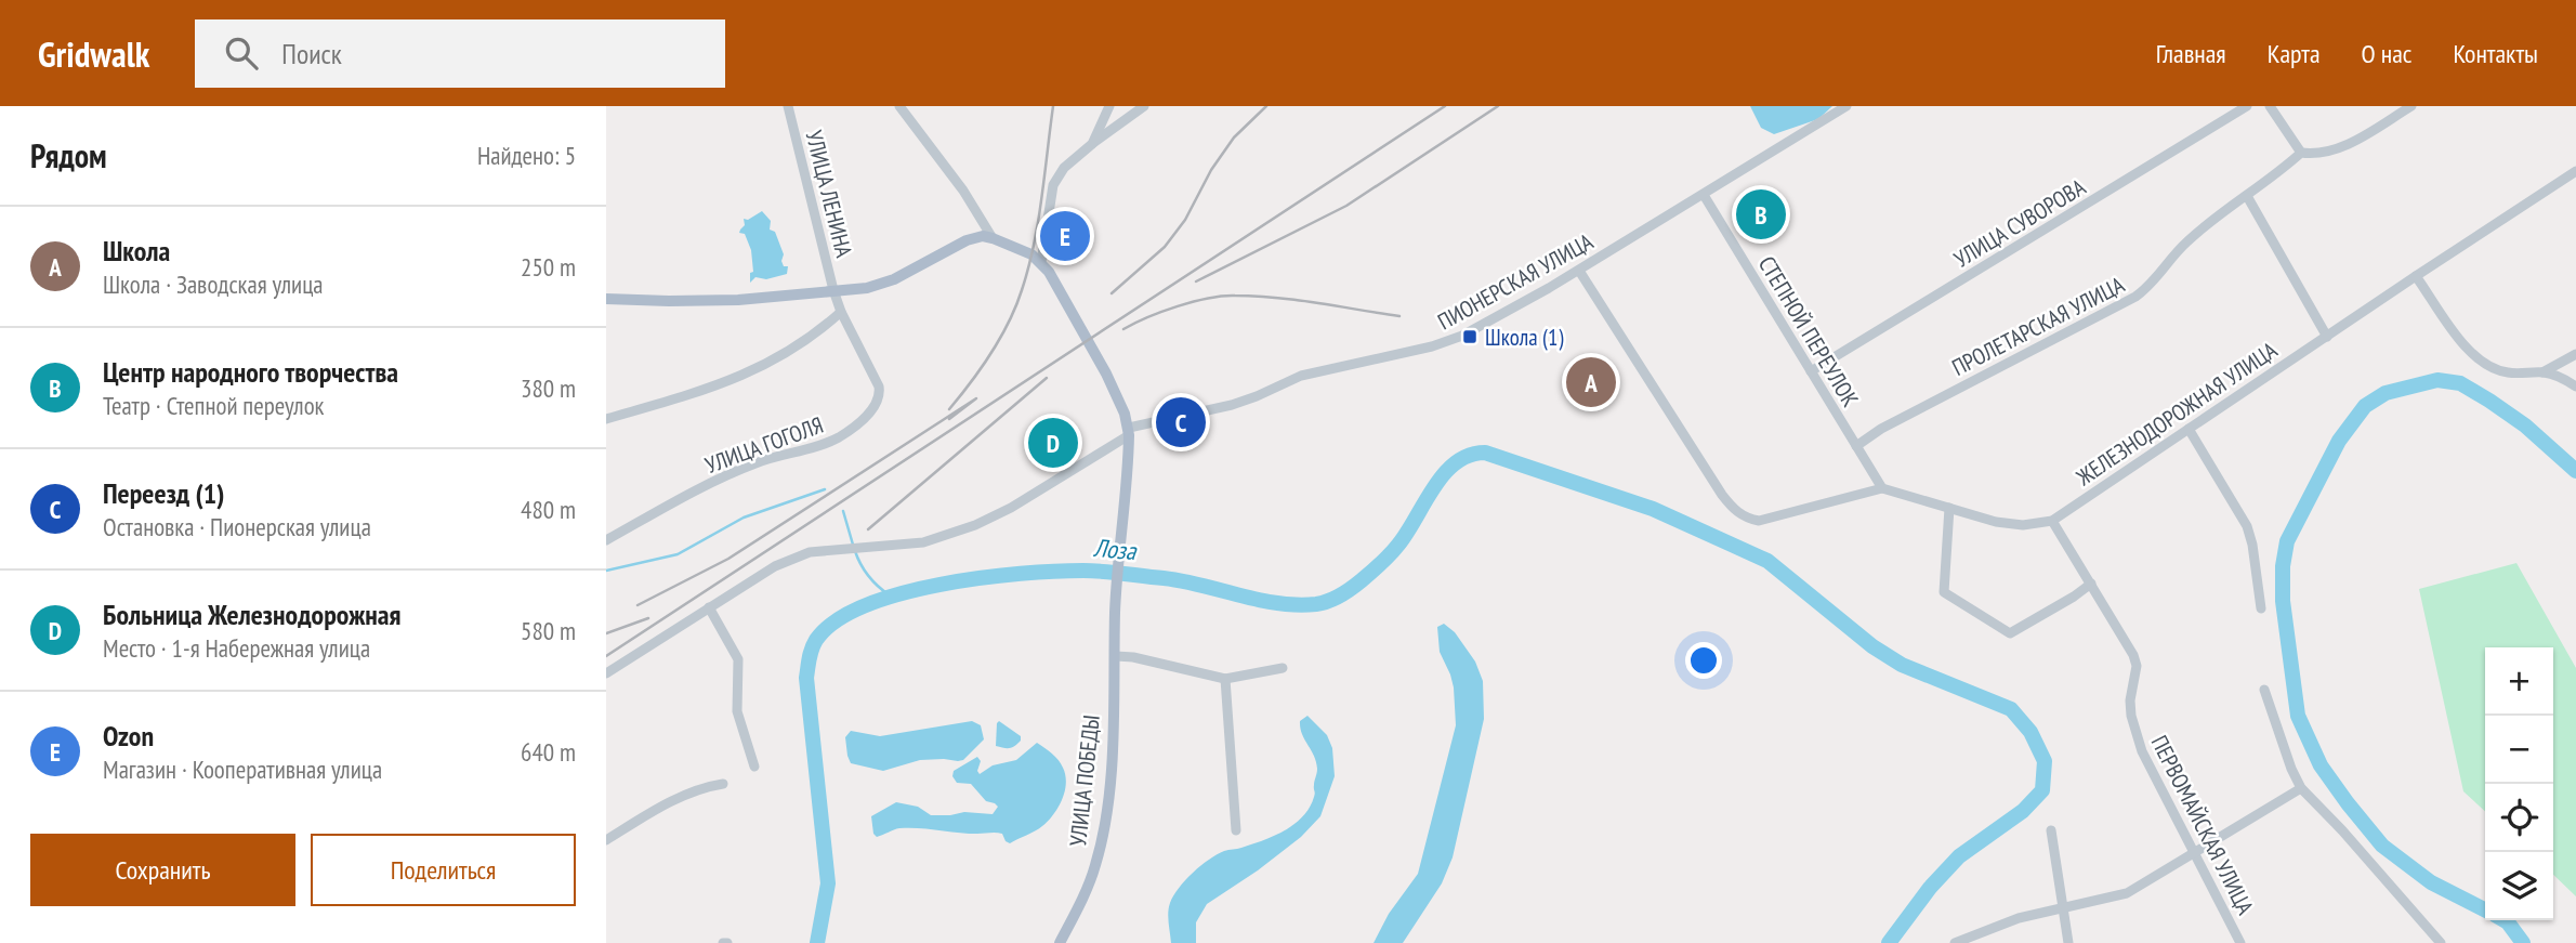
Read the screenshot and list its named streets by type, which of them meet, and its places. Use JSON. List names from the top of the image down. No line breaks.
{"streets":{"main road":["УЛИЦА ПОБЕДЫ"],"street":["УЛИЦА ЛЕНИНА","УЛИЦА СУВОРОВА","ПИОНЕРСКАЯ УЛИЦА","ПРОЛЕТАРСКАЯ УЛИЦА","СТЕПНОЙ ПЕРЕУЛОК","ЖЕЛЕЗНОДОРОЖНАЯ УЛИЦА","УЛИЦА ГОГОЛЯ","ПЕРВОМАЙСКАЯ УЛИЦА"]},"crossings":[["УЛИЦА ЛЕНИНА","УЛИЦА ГОГОЛЯ"],["УЛИЦА СУВОРОВА","СТЕПНОЙ ПЕРЕУЛОК"],["ПИОНЕРСКАЯ УЛИЦА","СТЕПНОЙ ПЕРЕУЛОК"],["ПИОНЕРСКАЯ УЛИЦА","УЛИЦА ПОБЕДЫ"],["ПРОЛЕТАРСКАЯ УЛИЦА","СТЕПНОЙ ПЕРЕУЛОК"],["СТЕПНОЙ ПЕРЕУЛОК","ЖЕЛЕЗНОДОРОЖНАЯ УЛИЦА"],["ЖЕЛЕЗНОДОРОЖНАЯ УЛИЦА","ПЕРВОМАЙСКАЯ УЛИЦА"]],"water":["Лоза"],"places":{"transit":["Школа (1)"]},"page":{"header":"Gridwalk","search":"Поиск","nav":["Главная","Карта","О нас","Контакты"],"heading":["Рядом","Найдено: 5"],"pins":["B","E","A","C","D"],"list":[{"mark":"A","name":"Школа","note":"Школа · Заводская улица","value":"250 m"},{"mark":"B","name":"Центр народного творчества","note":"Театр · Степной переулок","value":"380 m"},{"mark":"C","name":"Переезд (1)","note":"Остановка · Пионерская улица","value":"480 m"},{"mark":"D","name":"Больница Железнодорожная","note":"Место · 1-я Набережная улица","value":"580 m"},{"mark":"E","name":"Ozon","note":"Магазин · Кооперативная улица","value":"640 m"}],"map_buttons":["+","−"],"buttons":["Сохранить","Поделиться"]}}
